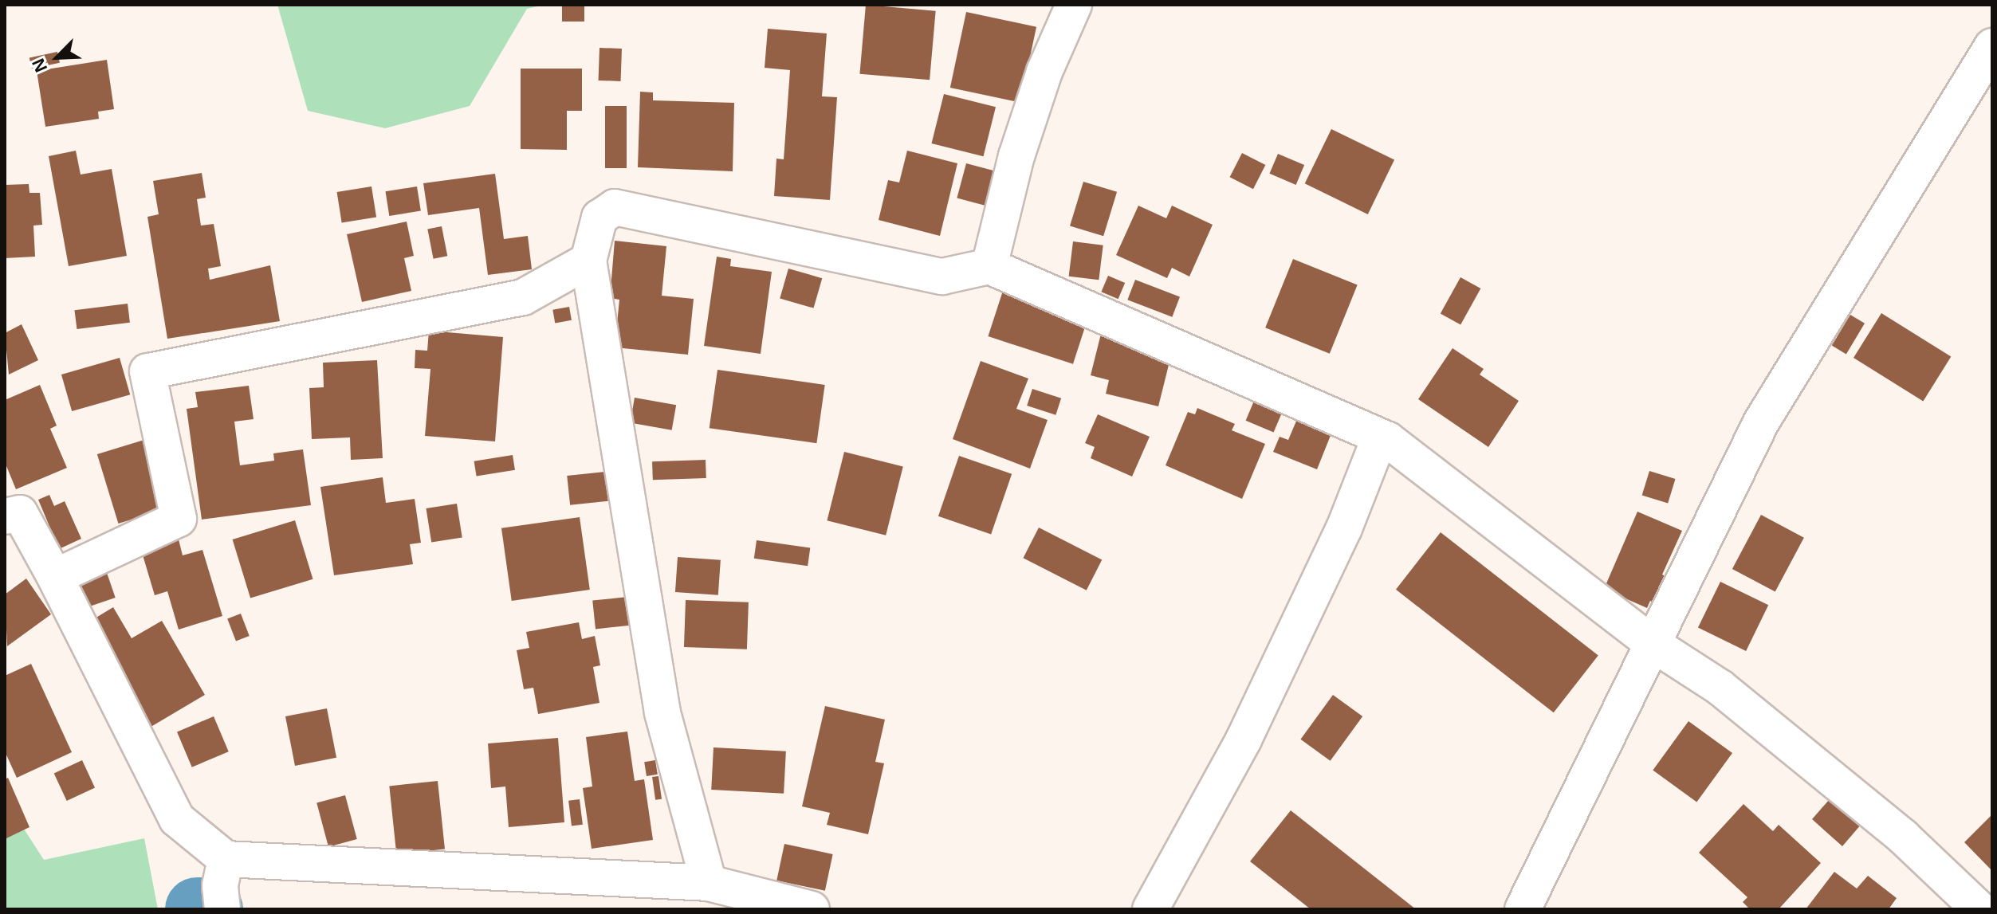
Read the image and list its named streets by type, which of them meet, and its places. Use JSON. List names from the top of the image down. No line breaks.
{"north":"bottom left"}
